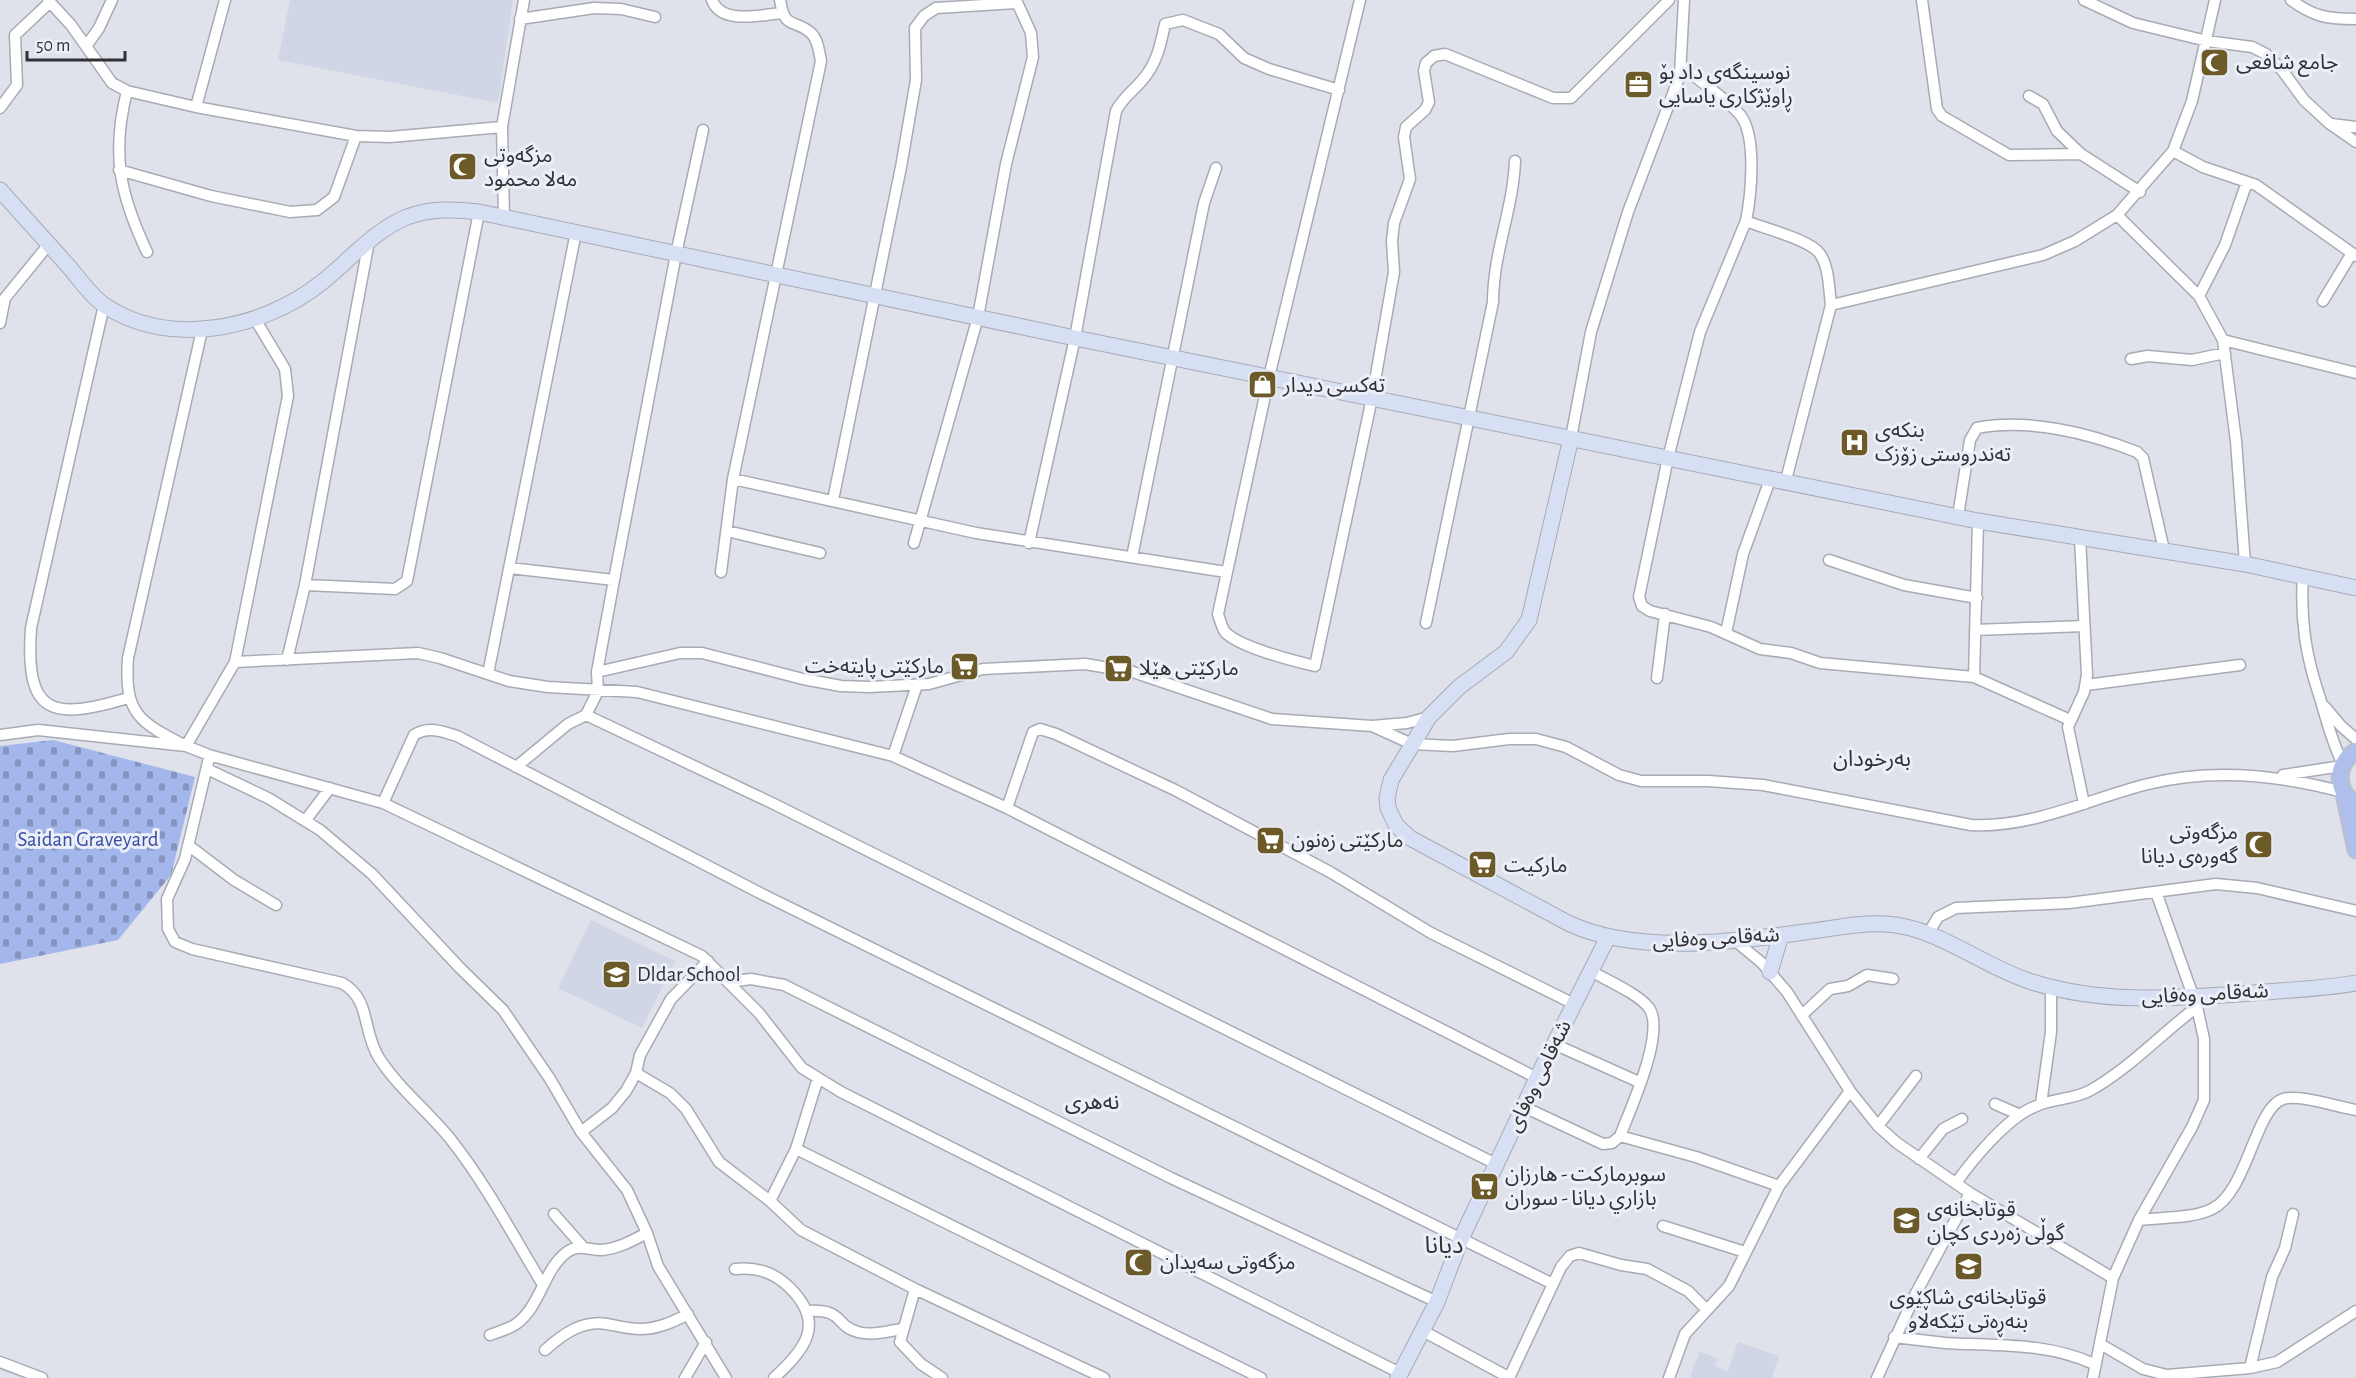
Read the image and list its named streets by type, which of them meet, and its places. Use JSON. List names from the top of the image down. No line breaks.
{"streets":{"street":["شەقامی وەفایی","شەقامی وەفای"]},"crossings":[["شەقامی وەفایی","شەقامی وەفای"]],"districts":["بەرخودان","نەھری","دیانا"],"parks":["Saidan Graveyard"],"places":{"mosque":["جامع شافعی","مزگه‌وتی مه‌لا محمود","مزگەوتی گەورەی دیانا","مزگەوتی سەیدان"],"office":["نوسینگەی داد بۆ ڕاوێژكاری یاسایی"],"shop":["تەكسی دیدار"],"hospital":["بنکەی تەندروستی زۆزک"],"supermarket":["مارکێتی پایتەخت","مارکێتی هێلا","مارکێتی زەنون","ماركيت","سوبرماركت - هارزان بازاري ديانا - سوران"],"school or university":["Dldar School","قوتابخانەی گوڵی زەردی کچان","قوتابخانەی شاکێوی بنەڕەتی تێکەڵاو"]},"scale_bar":"50 m"}
